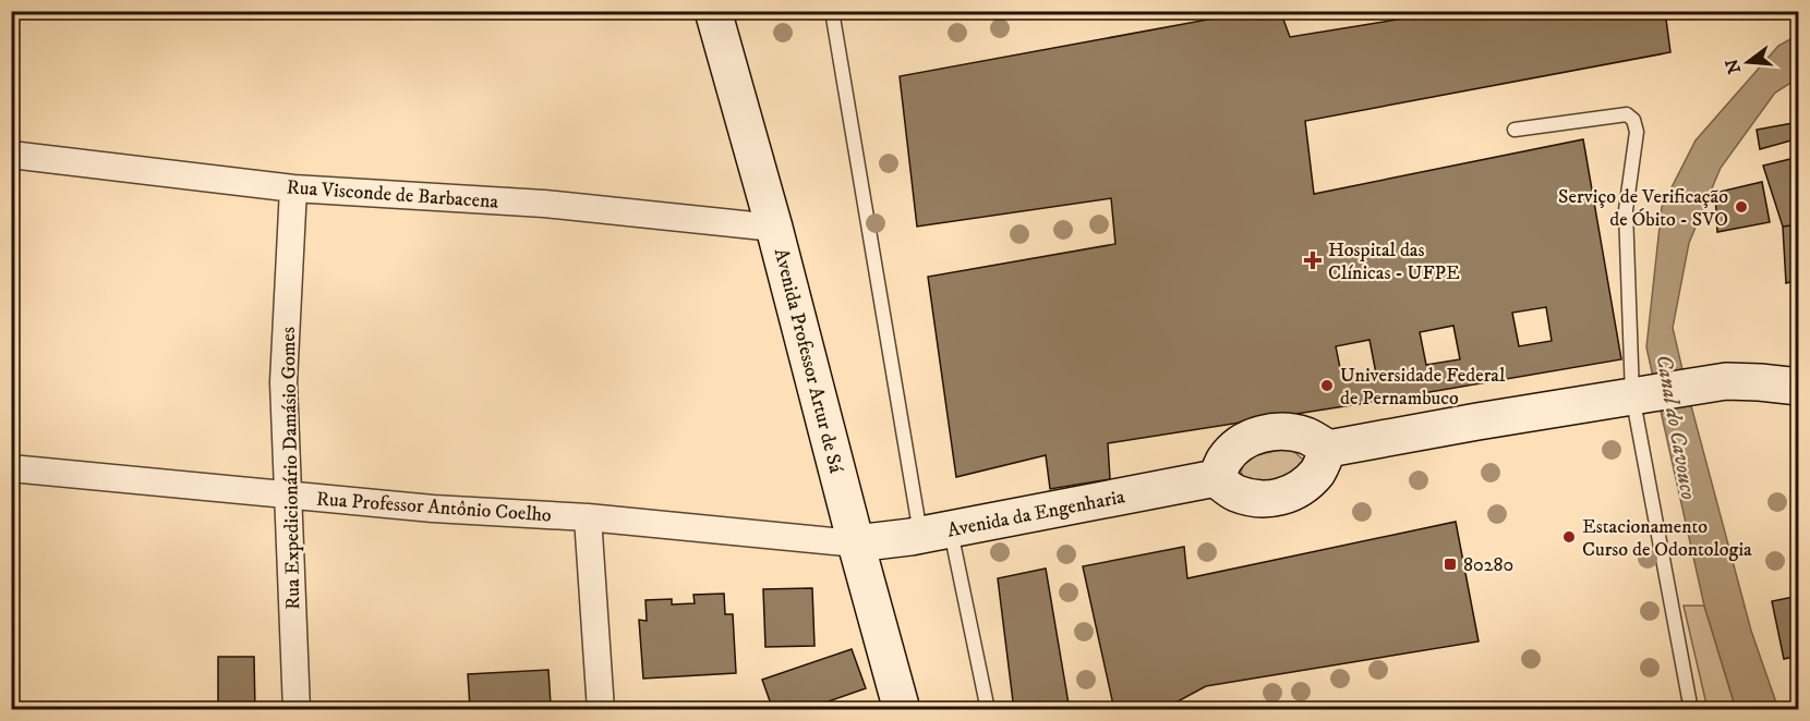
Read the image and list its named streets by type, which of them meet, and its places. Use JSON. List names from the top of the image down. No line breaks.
{"streets":{"street":["Rua Visconde de Barbacena","Avenida Professor Artur de Sá","Rua Expedicionário Damásio Gomes","Rua Professor Antônio Coelho","Avenida da Engenharia"]},"crossings":[["Rua Visconde de Barbacena","Avenida Professor Artur de Sá"],["Rua Visconde de Barbacena","Rua Expedicionário Damásio Gomes"],["Avenida Professor Artur de Sá","Rua Professor Antônio Coelho"],["Avenida Professor Artur de Sá","Avenida da Engenharia"],["Rua Expedicionário Damásio Gomes","Rua Professor Antônio Coelho"],["Rua Professor Antônio Coelho","Avenida da Engenharia"]],"water":["Canal do Cavouco"],"places":{"other":["Serviço de Verificação de Óbito - SVO","Universidade Federal de Pernambuco","Estacionamento Curso de Odontologia"],"health":["Hospital das Clínicas - UFPE"],"transit":["80280"]},"north":"left"}
